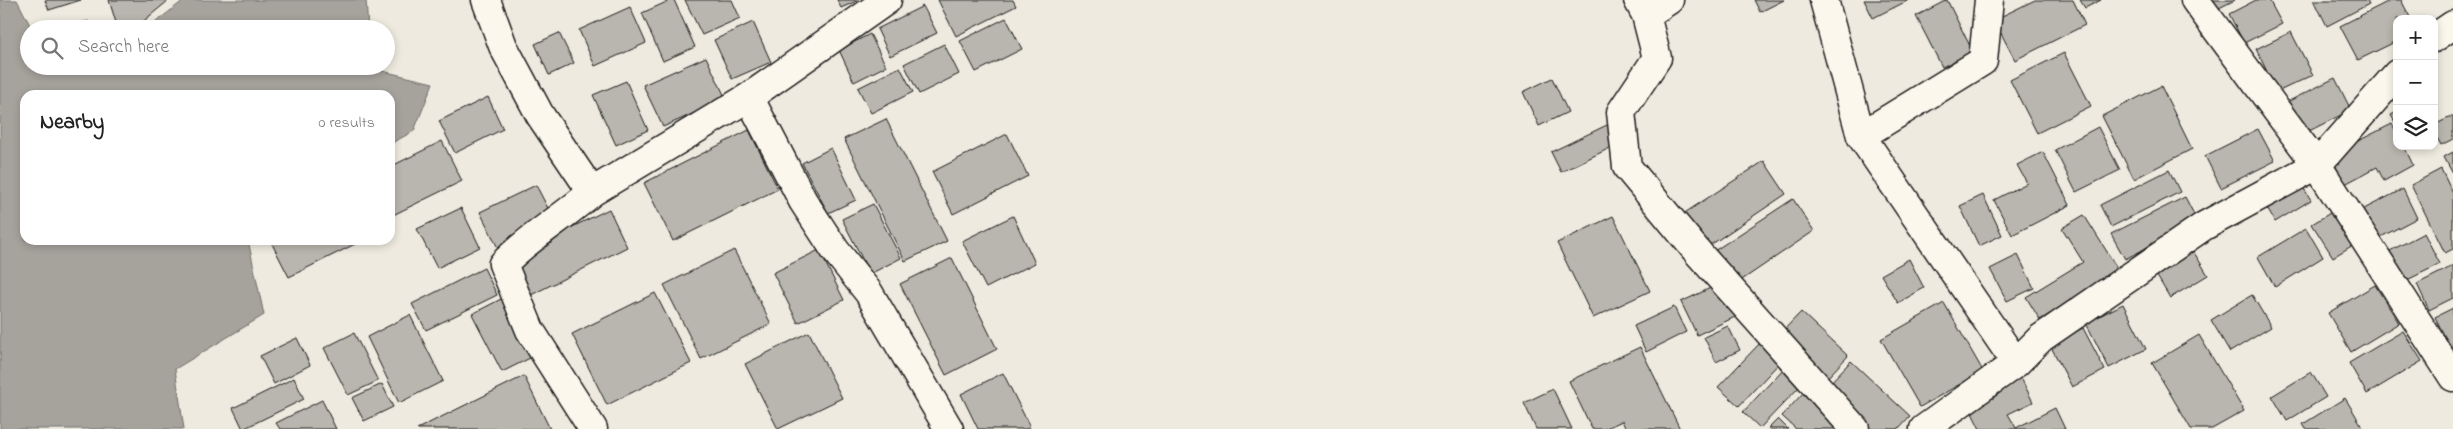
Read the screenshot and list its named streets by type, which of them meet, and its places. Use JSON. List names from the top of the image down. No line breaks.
{"page":{"map_buttons":["+","−"],"search":"Search here","heading":["Nearby","0 results"]}}
